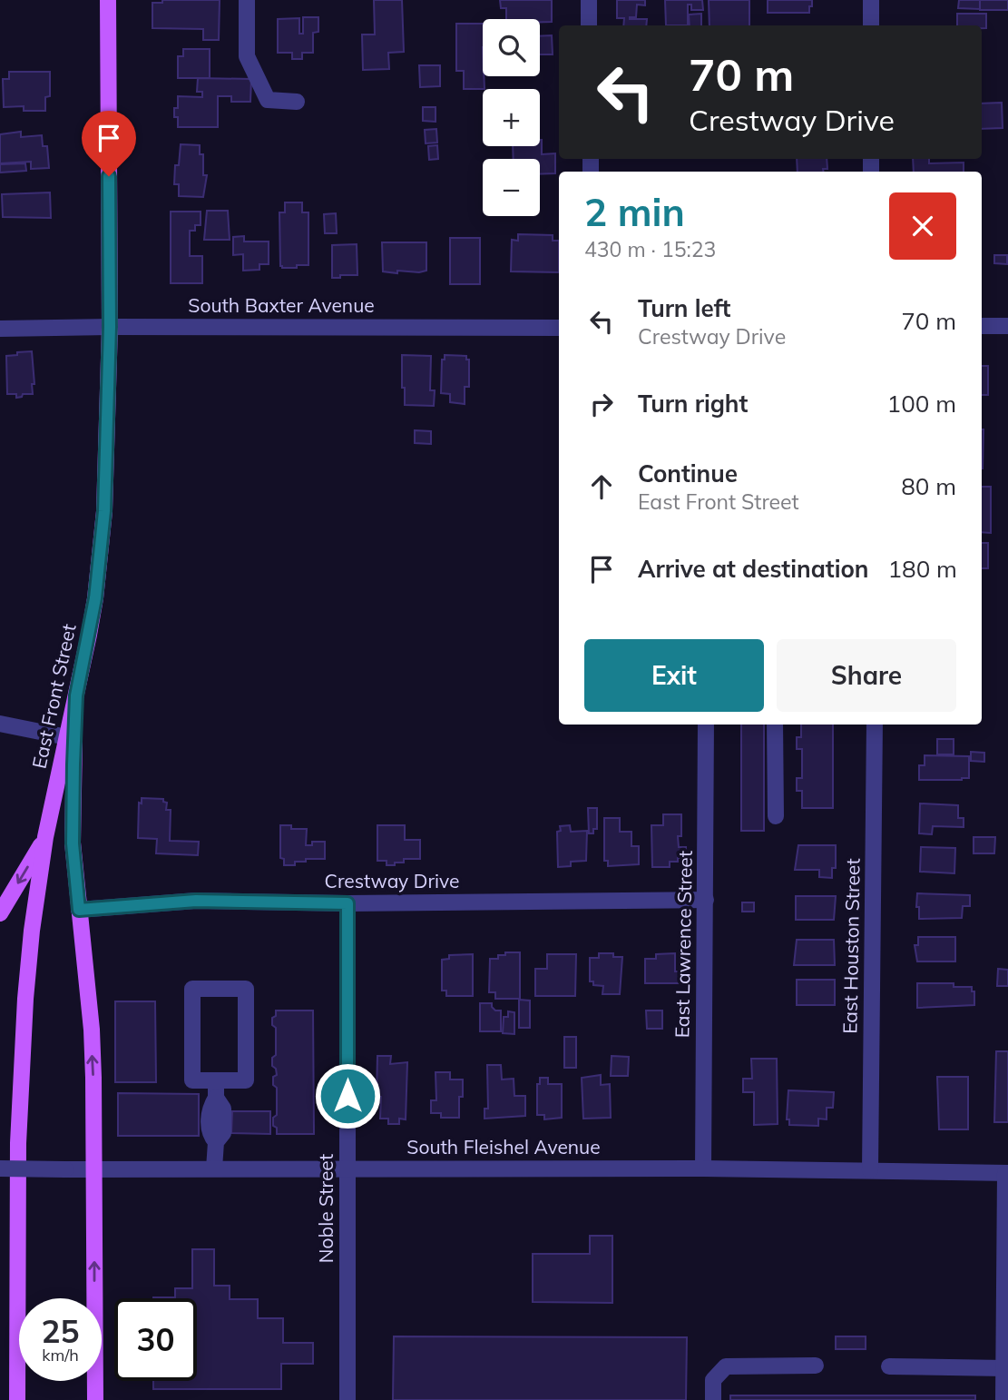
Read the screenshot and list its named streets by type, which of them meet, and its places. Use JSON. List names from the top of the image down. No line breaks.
{"streets":{"main road":["East Front Street"],"street":["South Baxter Avenue","Crestway Drive","East Lawrence Street","East Houston Street","South Fleishel Avenue","Noble Street"]},"crossings":[["South Baxter Avenue","East Front Street"],["Crestway Drive","East Lawrence Street"],["Crestway Drive","Noble Street"],["East Lawrence Street","South Fleishel Avenue"],["East Houston Street","South Fleishel Avenue"],["South Fleishel Avenue","Noble Street"]],"page":{"map_buttons":["+","−"],"turn":["70 m","Crestway Drive"],"heading":["2 min","430 m · 15:23"],"list":[{"name":"Turn left","note":"Crestway Drive","value":"70 m"},{"name":"Turn right","value":"100 m"},{"name":"Continue","note":"East Front Street","value":"80 m"},{"name":"Arrive at destination","value":"180 m"}],"buttons":["Exit","Share"],"speed":"25 km/h","limit":"30"}}
